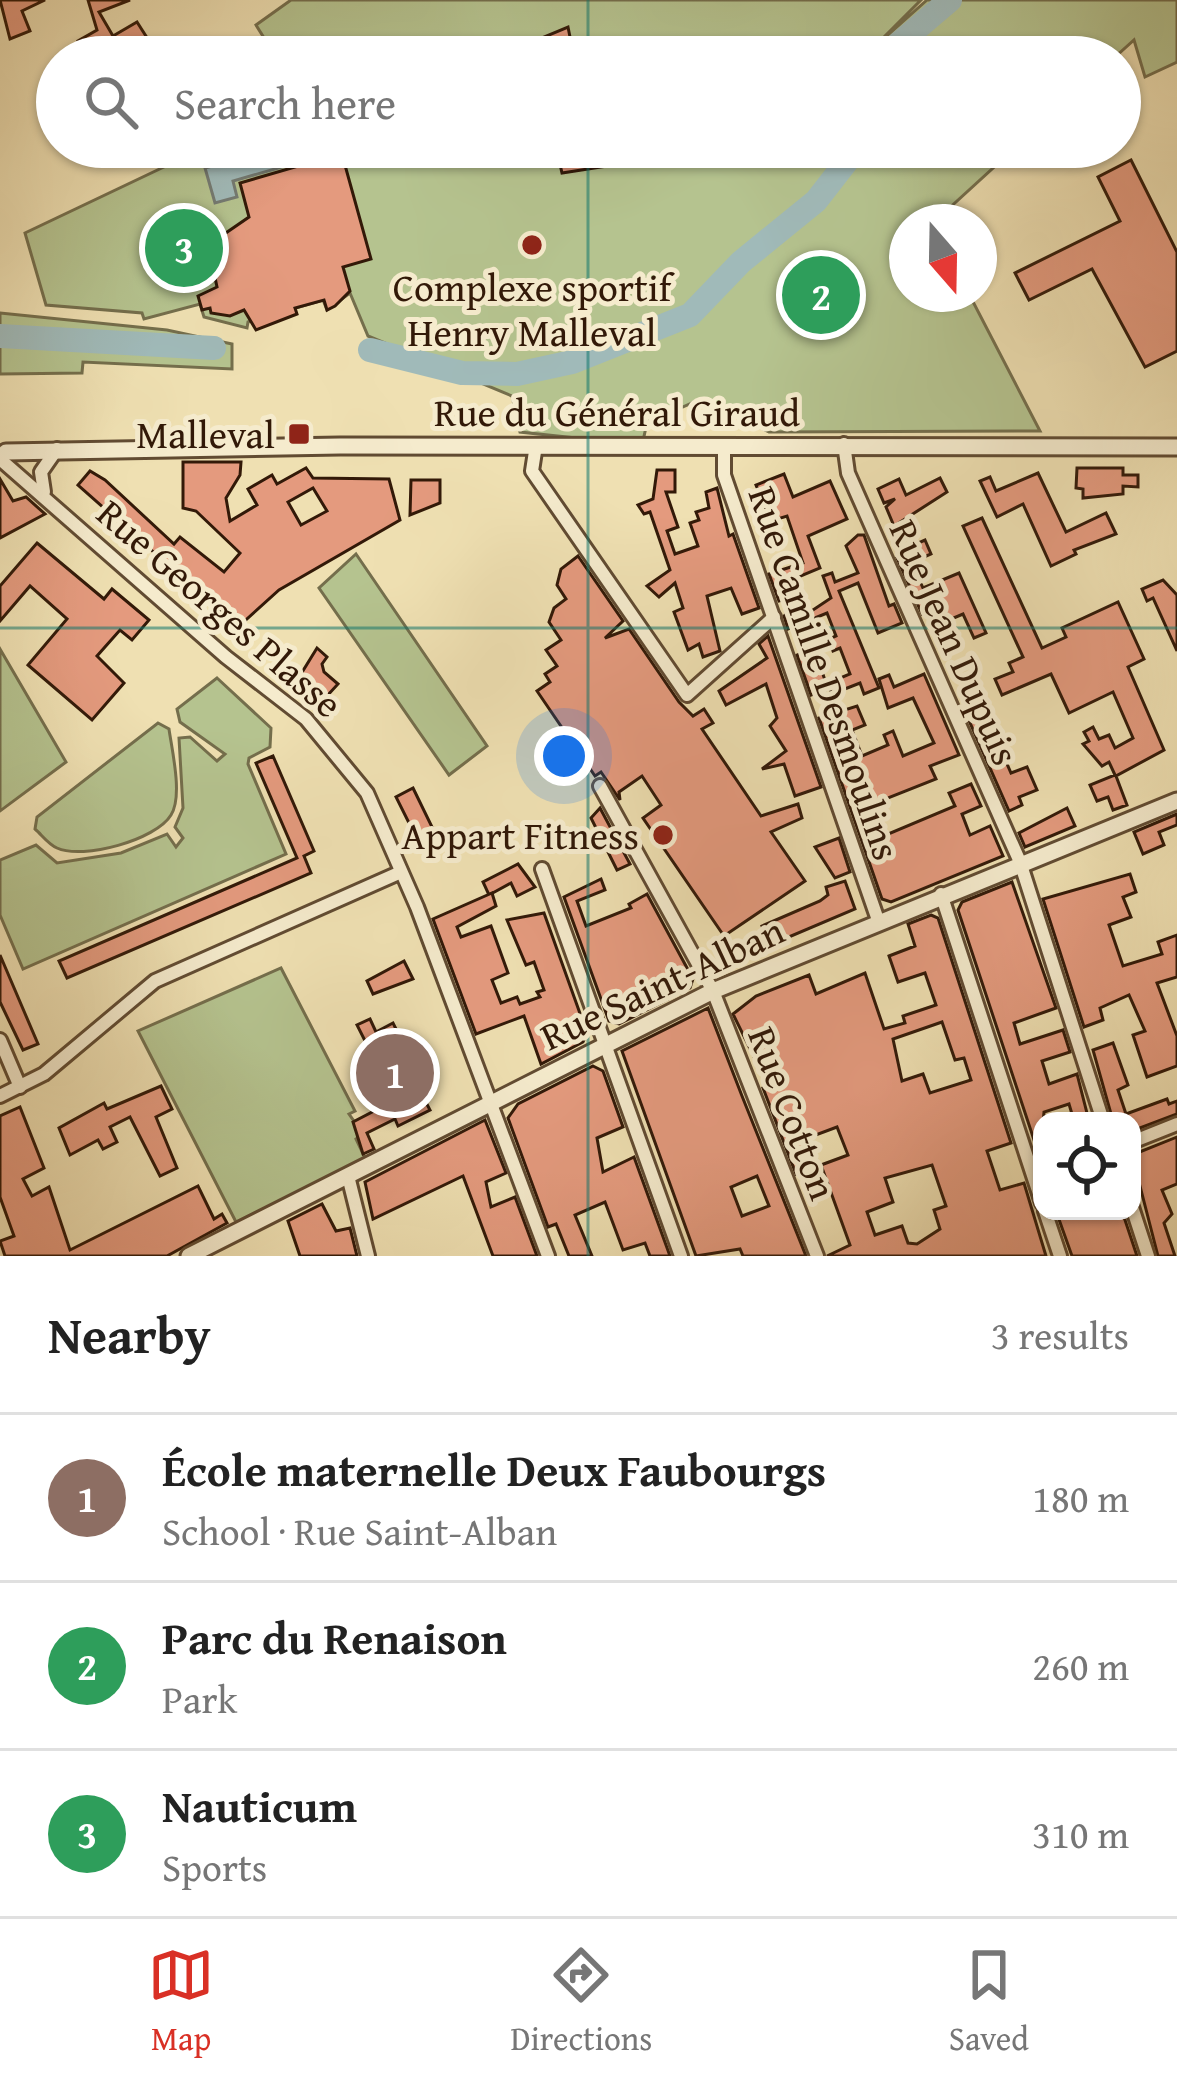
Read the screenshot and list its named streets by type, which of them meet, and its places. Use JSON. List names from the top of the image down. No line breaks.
{"streets":{"street":["Rue du Général Giraud","Rue Georges Plasse","Rue Jean Dupuis","Rue Camille Desmoulins","Rue Saint-Alban","Rue Cotton"]},"crossings":[["Rue du Général Giraud","Rue Georges Plasse"],["Rue du Général Giraud","Rue Jean Dupuis"],["Rue du Général Giraud","Rue Camille Desmoulins"],["Rue Georges Plasse","Rue Saint-Alban"],["Rue Jean Dupuis","Rue Saint-Alban"],["Rue Camille Desmoulins","Rue Saint-Alban"],["Rue Saint-Alban","Rue Cotton"]],"places":{"other":["Complexe sportif Henry Malleval","Appart Fitness"],"transit":["Malleval"]},"north":"bottom","page":{"search":"Search here","pins":["3","2","1"],"heading":["Nearby","3 results"],"list":[{"mark":"1","name":"École maternelle Deux Faubourgs","note":"School · Rue Saint-Alban","value":"180 m"},{"mark":"2","name":"Parc du Renaison","note":"Park","value":"260 m"},{"mark":"3","name":"Nauticum","note":"Sports","value":"310 m"}],"nav":["Map","Directions","Saved"]}}
